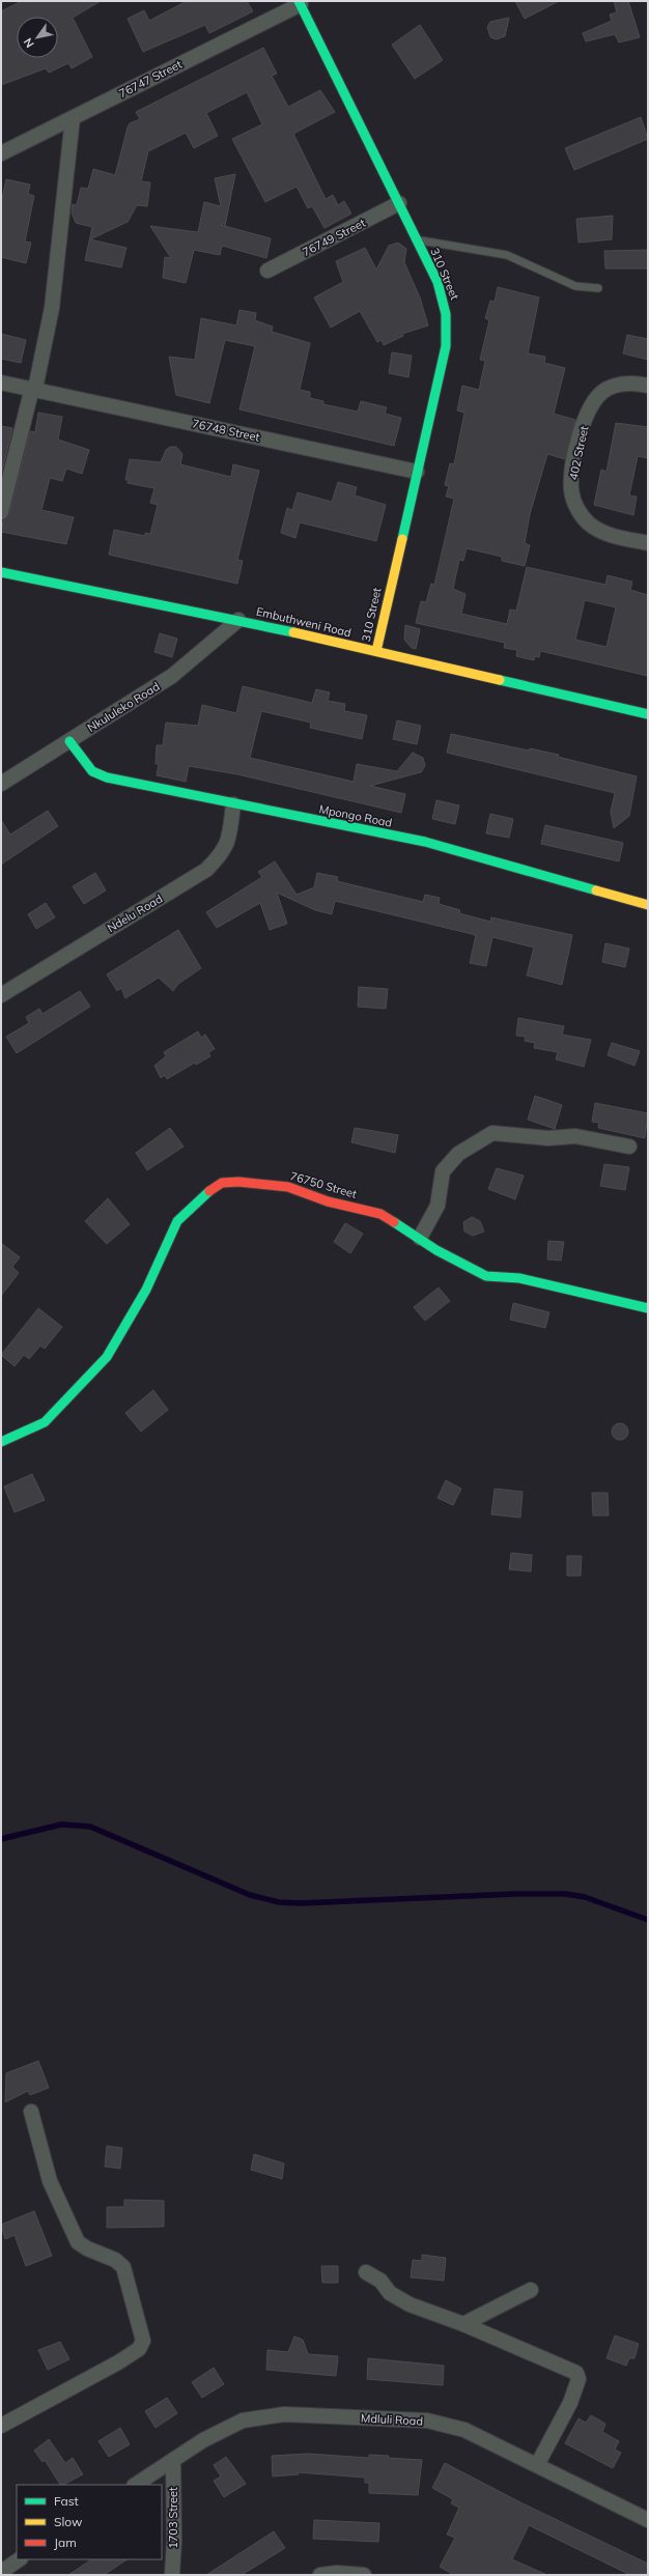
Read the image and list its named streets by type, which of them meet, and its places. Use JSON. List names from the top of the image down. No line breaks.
{"streets":{"street":["76747 Street","76749 Street","310 Street","76748 Street","402 Street","Embuthweni Road","Nkululeko Road","Mpongo Road","Ndelu Road","76750 Street","Mdluli Road","1703 Street"]},"crossings":[["76747 Street","310 Street"],["76749 Street","310 Street"],["310 Street","76748 Street"],["310 Street","Embuthweni Road"],["Embuthweni Road","Nkululeko Road"],["Nkululeko Road","Mpongo Road"],["Mpongo Road","Ndelu Road"],["Mdluli Road","1703 Street"]],"legend":["Fast","Slow","Jam"],"north":"bottom left"}
